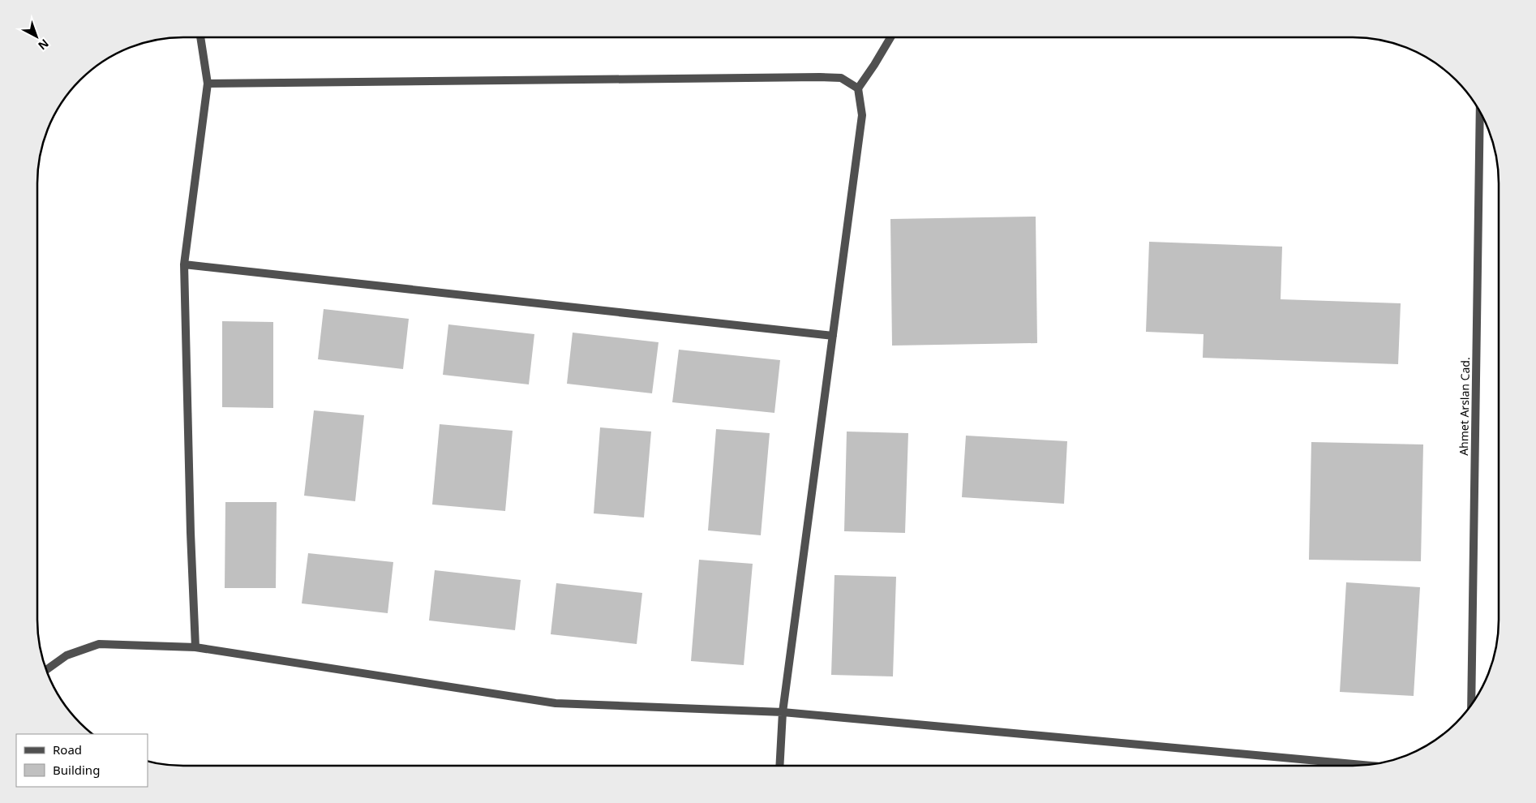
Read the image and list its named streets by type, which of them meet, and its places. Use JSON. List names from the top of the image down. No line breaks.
{"streets":{"street":["Ahmet Arslan Cad."]},"legend":["Road","Building"],"north":"bottom right"}
